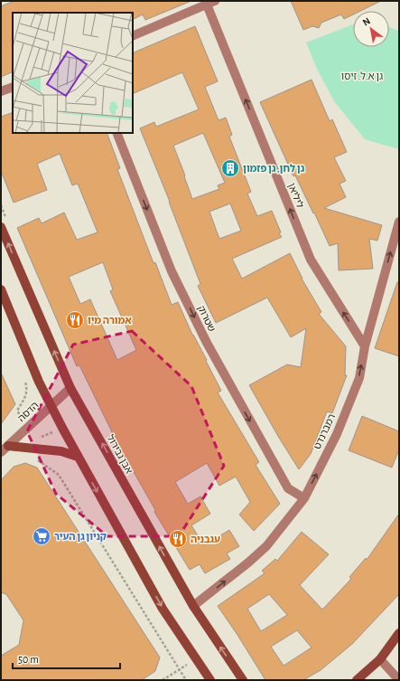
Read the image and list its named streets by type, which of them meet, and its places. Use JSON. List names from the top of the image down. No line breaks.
{"streets":{"main road":["אבן גבירול"],"street":["ליליאן","שטרוק","הדסה","רמברנדט"]},"crossings":[["ליליאן","רמברנדט"],["שטרוק","רמברנדט"],["הדסה","אבן גבירול"],["רמברנדט","אבן גבירול"]],"one_way":["ליליאן","שטרוק","רמברנדט"],"parks":["גן א.ל. זיסו"],"places":{"building":["גן לחן, גן פזמון"],"restaurant":["אמורה מיו","עגבניה"],"supermarket":["קניון גן העיר"]},"scale_bar":"50 m","north":"top left"}
